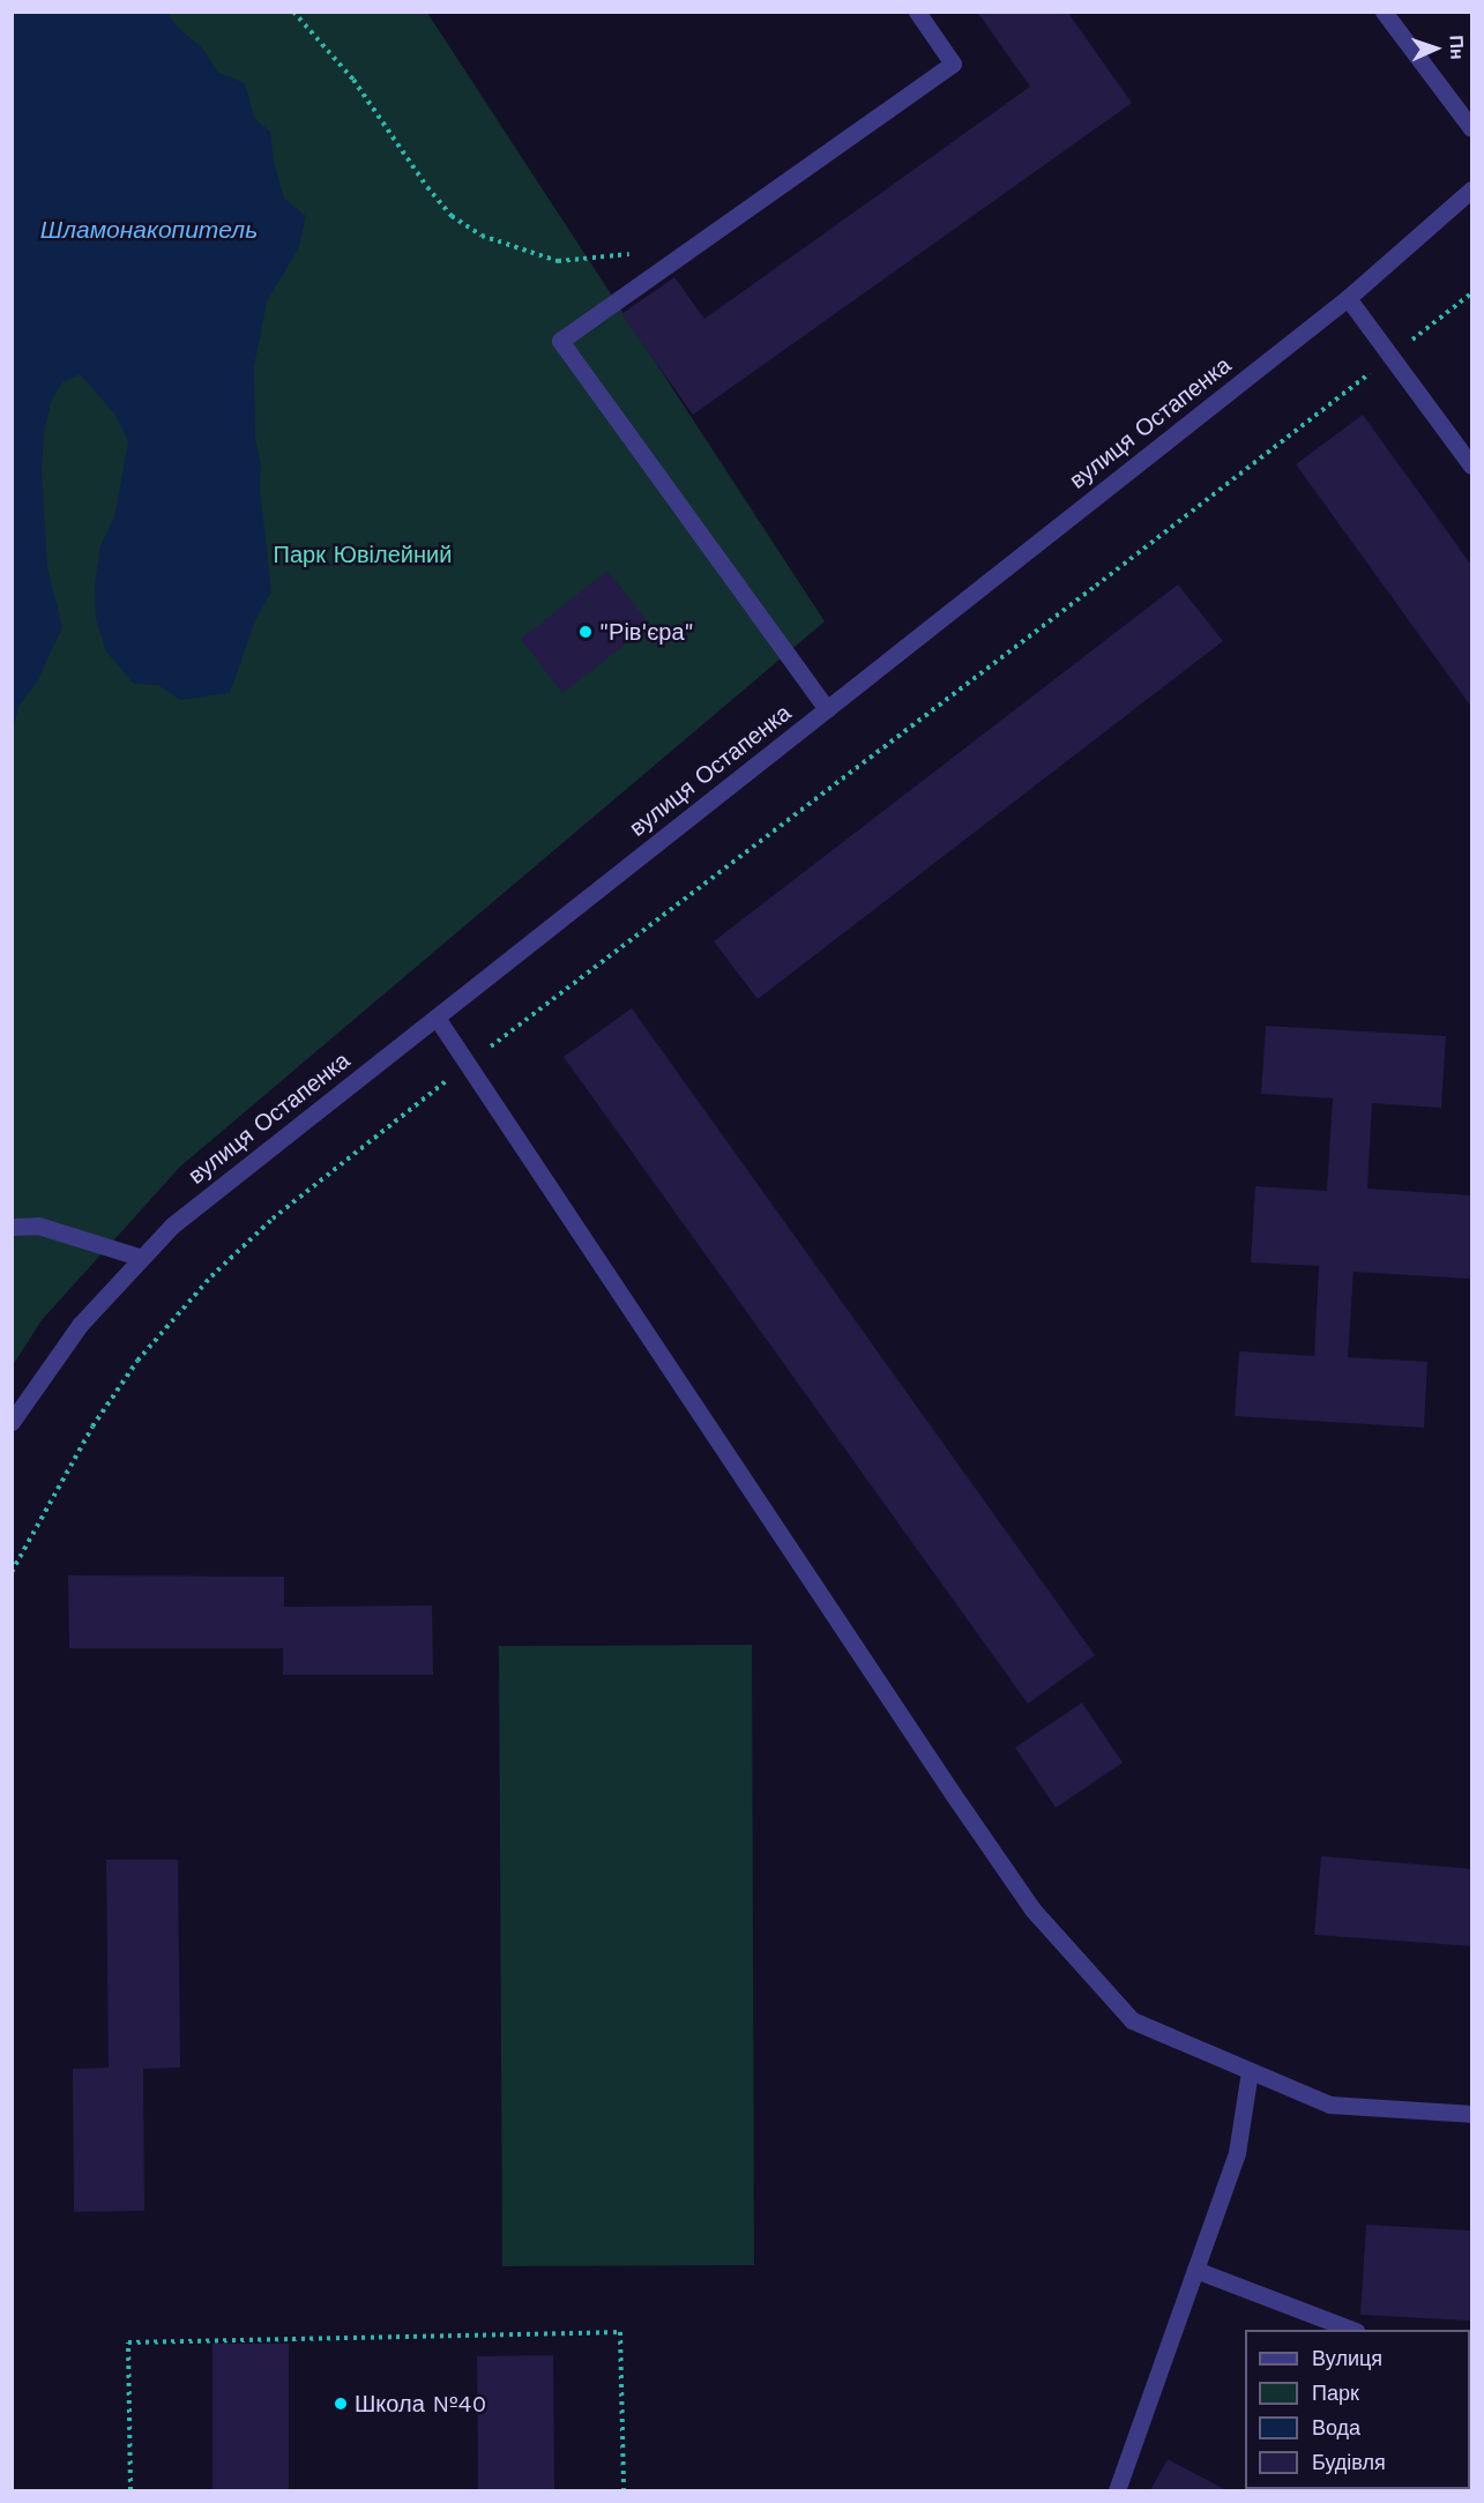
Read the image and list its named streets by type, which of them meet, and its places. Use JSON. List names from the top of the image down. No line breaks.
{"streets":{"street":["вулиця Остапенка"]},"water":["Шламонакопитель"],"parks":["Парк Ювілейний"],"places":["\"Рів'єра\"","Школа №40"],"legend":["Вулиця","Парк","Вода","Будівля"],"north":"right"}
